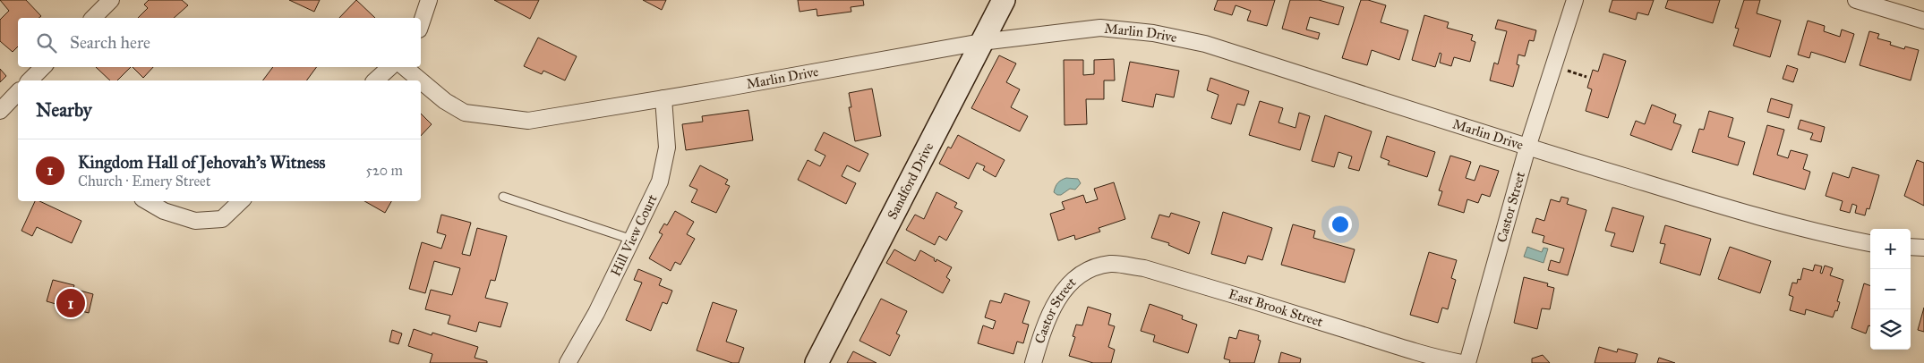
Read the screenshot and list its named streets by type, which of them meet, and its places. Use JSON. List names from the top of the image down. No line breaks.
{"streets":{"street":["Marlin Drive","Sandford Drive","Castor Street","Hill View Court","East Brook Street"]},"crossings":[["Marlin Drive","Sandford Drive"],["Marlin Drive","Castor Street"],["Marlin Drive","Hill View Court"],["Castor Street","East Brook Street"]],"page":{"search":"Search here","heading":"Nearby","list":[{"mark":"1","name":"Kingdom Hall of Jehovah’s Witness","note":"Church · Emery Street","value":"520 m"}],"map_buttons":["+","−"],"pins":"1"}}
